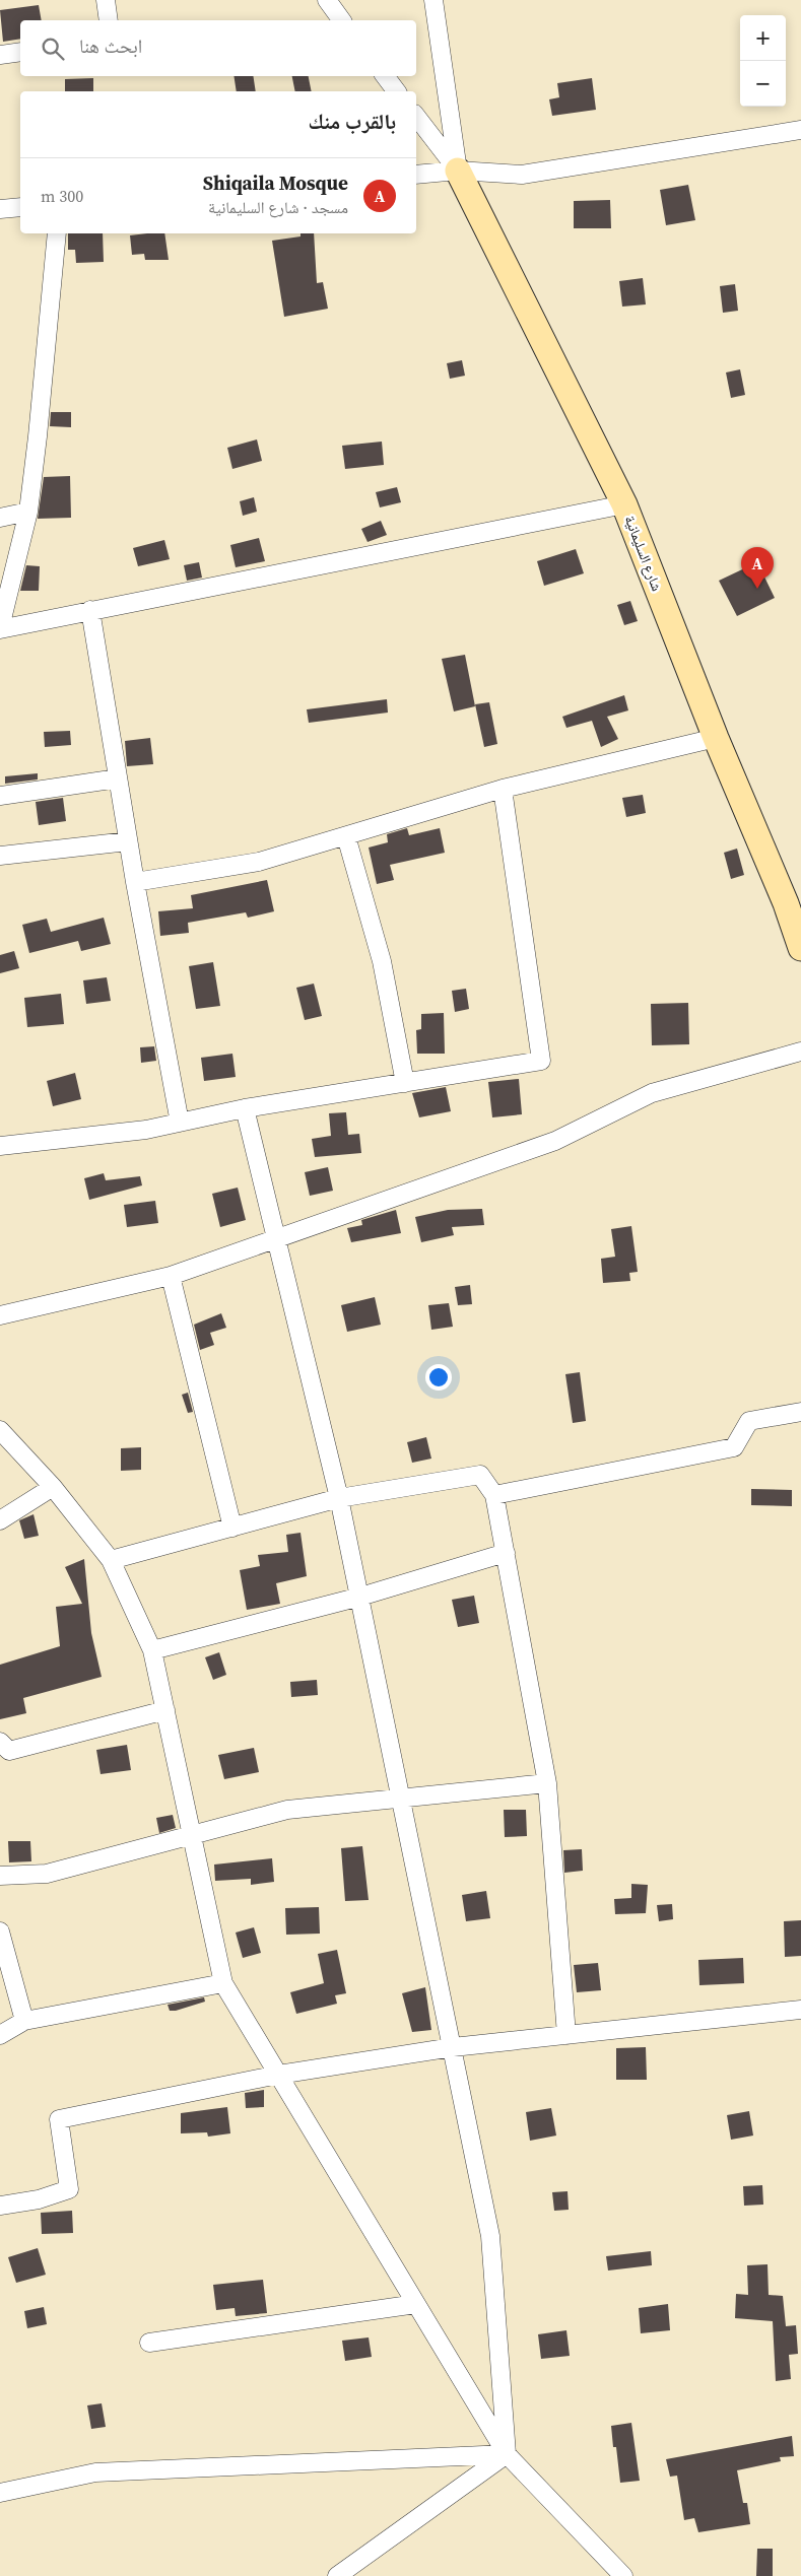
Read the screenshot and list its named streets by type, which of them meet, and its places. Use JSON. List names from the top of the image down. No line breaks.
{"streets":{"street":["شارع السليمانية"]},"page":{"map_buttons":["+","−"],"search":"ابحث هنا","heading":"بالقرب منك","list":[{"mark":"A","name":"Shiqaila Mosque","note":"مسجد · شارع السليمانية","value":"300 m"}],"pins":"A"}}
